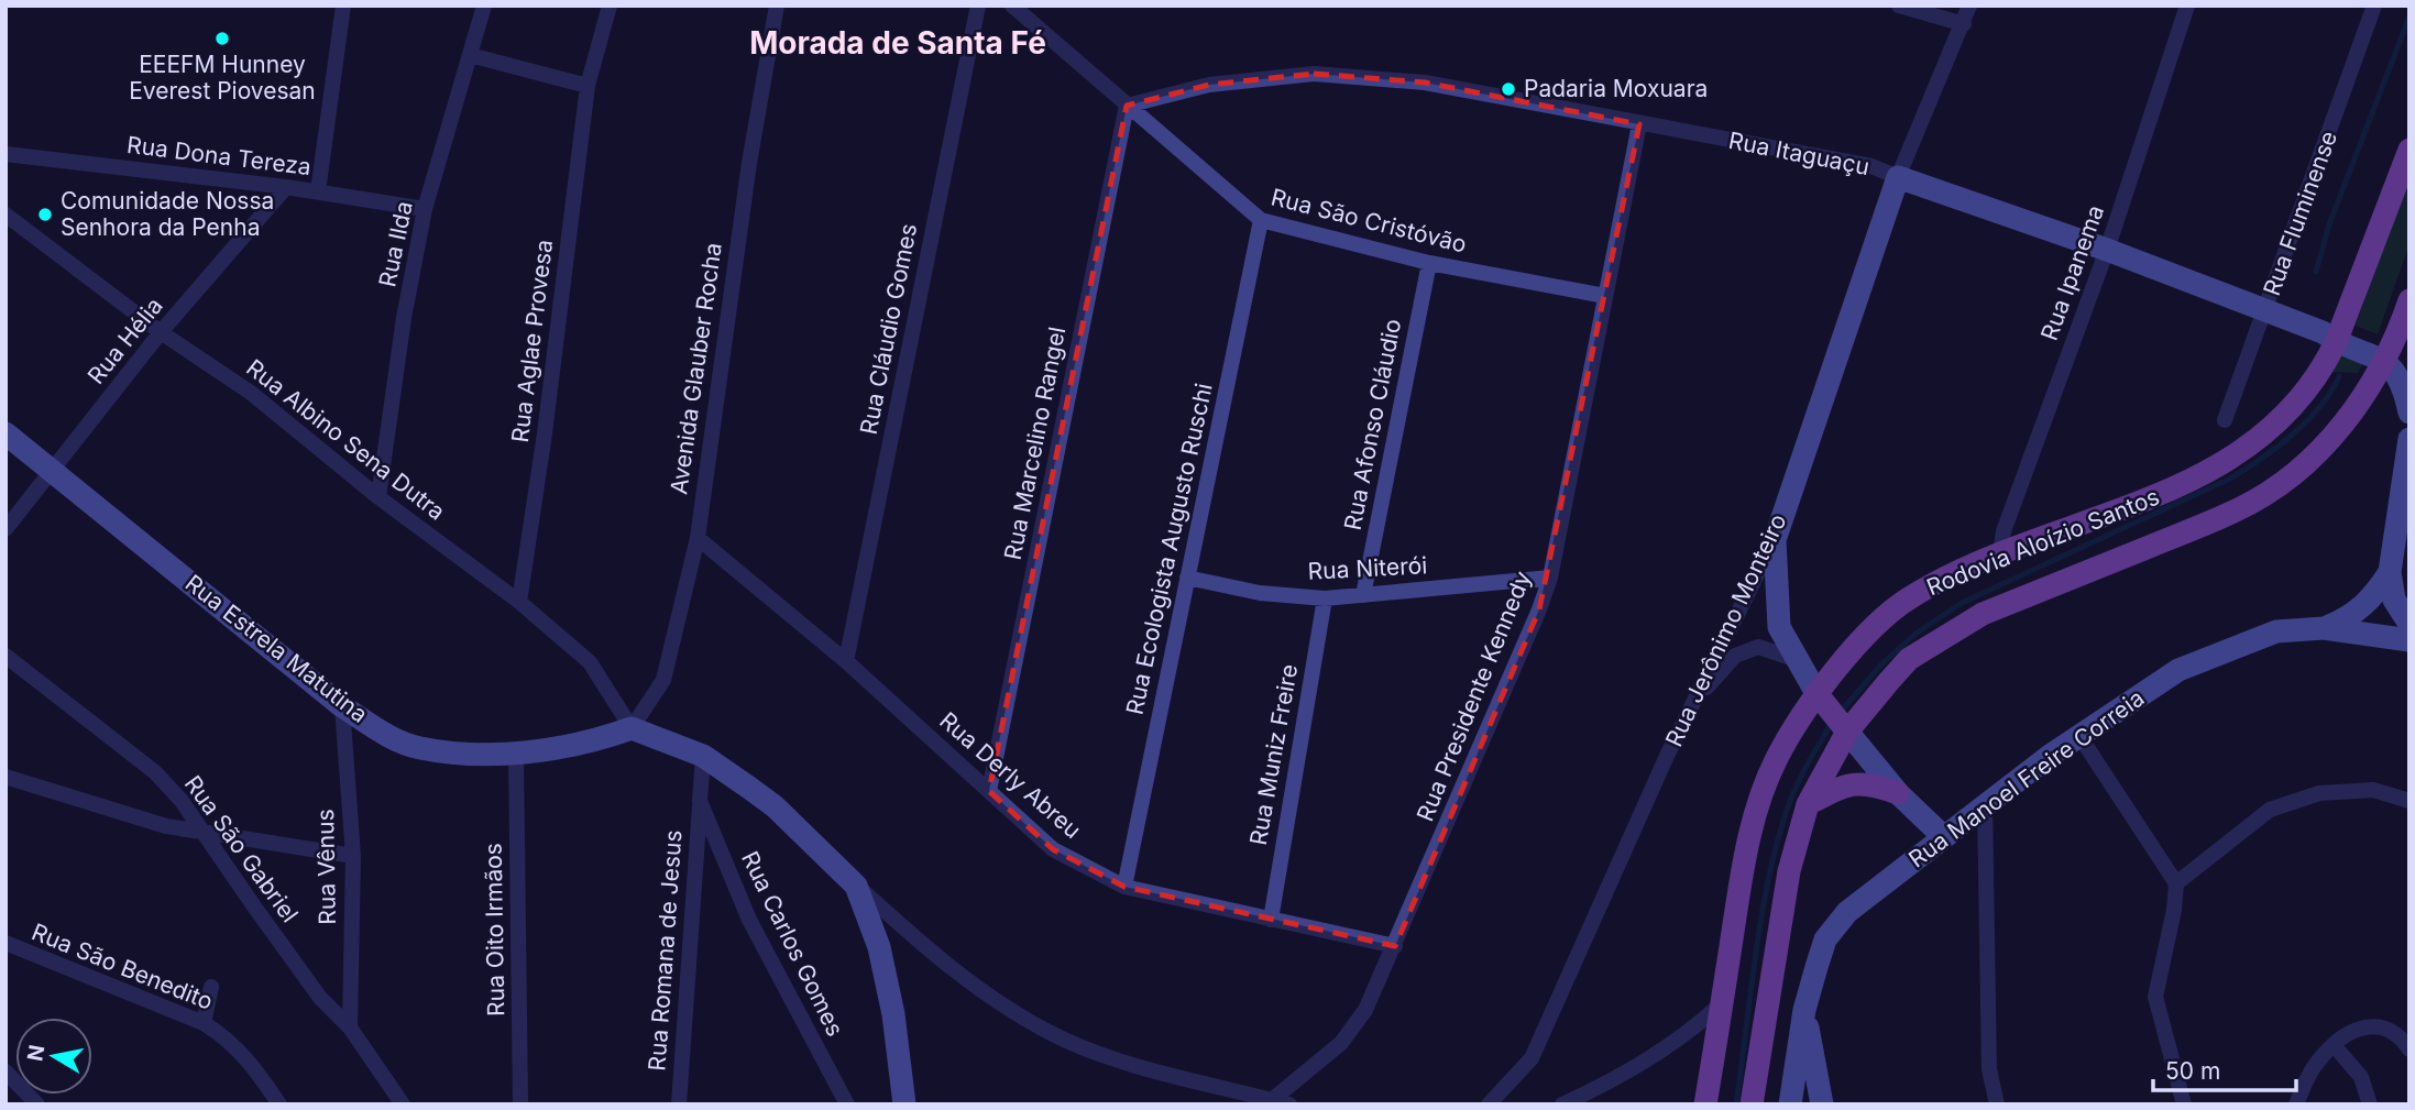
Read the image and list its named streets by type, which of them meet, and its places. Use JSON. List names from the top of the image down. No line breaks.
{"streets":{"main road":["Rodovia Aloízio Santos"],"street":["Rua Itaguaçu","Rua Dona Tereza","Rua Fluminense","Rua São Cristóvão","Rua Ilda","Rua Ipanema","Rua Cláudio Gomes","Rua Hélia","Rua Aglae Provesa","Avenida Glauber Rocha","Rua Afonso Cláudio","Rua Albino Sena Dutra","Rua Marcelino Rangel","Rua Ecologista Augusto Ruschi","Rua Niterói","Rua Jerônimo Monteiro","Rua Estrela Matutina","Rua Presidente Kennedy","Rua Muniz Freire","Rua Derly Abreu","Rua Manoel Freire Correia","Rua São Gabriel","Rua Vênus","Rua Oito Irmãos","Rua Carlos Gomes","Rua Romana de Jesus","Rua São Benedito"]},"crossings":[["Rua Itaguaçu","Rua Fluminense"],["Rua Itaguaçu","Rua São Cristóvão"],["Rua Itaguaçu","Rua Ipanema"],["Rua Itaguaçu","Rua Marcelino Rangel"],["Rua Itaguaçu","Rodovia Aloízio Santos"],["Rua Itaguaçu","Rua Jerônimo Monteiro"],["Rua Itaguaçu","Rua Presidente Kennedy"],["Rua Dona Tereza","Rua Ilda"],["Rua Dona Tereza","Rua Hélia"],["Rua São Cristóvão","Rua Afonso Cláudio"],["Rua São Cristóvão","Rua Marcelino Rangel"],["Rua São Cristóvão","Rua Ecologista Augusto Ruschi"],["Rua São Cristóvão","Rua Presidente Kennedy"],["Rua Ilda","Rua Albino Sena Dutra"],["Rua Ipanema","Rodovia Aloízio Santos"],["Rua Cláudio Gomes","Rua Derly Abreu"],["Rua Hélia","Rua Albino Sena Dutra"],["Rua Hélia","Rua Estrela Matutina"],["Rua Aglae Provesa","Rua Albino Sena Dutra"],["Avenida Glauber Rocha","Rua Albino Sena Dutra"],["Avenida Glauber Rocha","Rua Estrela Matutina"],["Avenida Glauber Rocha","Rua Derly Abreu"],["Rua Afonso Cláudio","Rua Niterói"],["Rua Albino Sena Dutra","Rua Estrela Matutina"],["Rua Marcelino Rangel","Rua Derly Abreu"],["Rua Ecologista Augusto Ruschi","Rua Niterói"],["Rua Ecologista Augusto Ruschi","Rua Derly Abreu"],["Rua Niterói","Rua Presidente Kennedy"],["Rua Niterói","Rua Muniz Freire"],["Rua Estrela Matutina","Rua Vênus"],["Rua Estrela Matutina","Rua Oito Irmãos"],["Rua Presidente Kennedy","Rua Derly Abreu"],["Rua Muniz Freire","Rua Derly Abreu"],["Rua São Gabriel","Rua Vênus"],["Rua Carlos Gomes","Rua Romana de Jesus"]],"districts":["Morada de Santa Fé"],"places":["EEEFM Hunney Everest Piovesan","Padaria Moxuara","Comunidade Nossa Senhora da Penha"],"scale_bar":"50 m","north":"left"}
